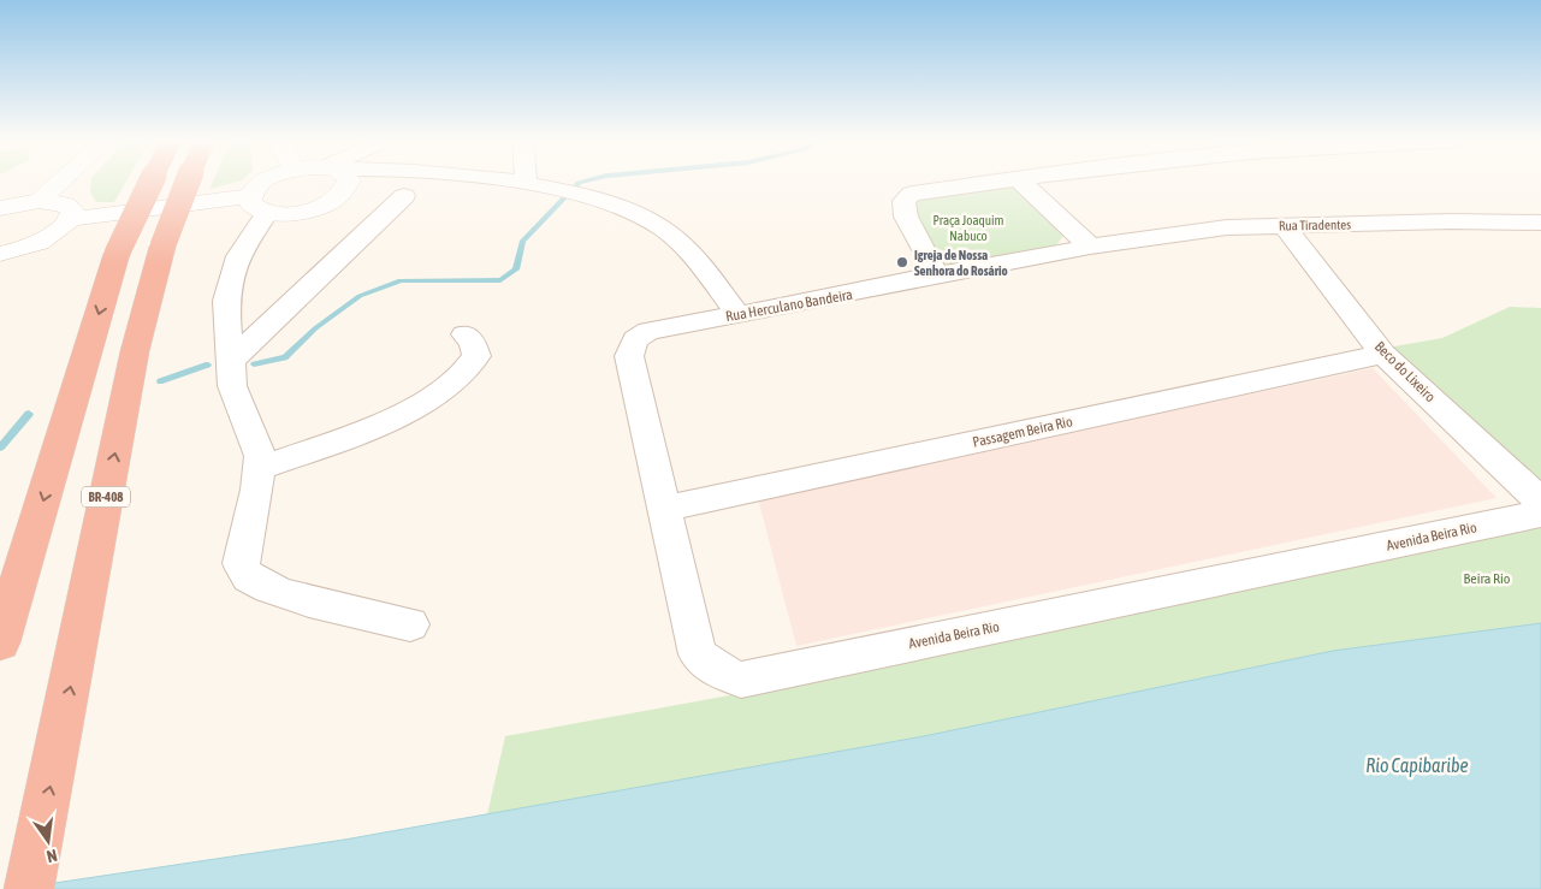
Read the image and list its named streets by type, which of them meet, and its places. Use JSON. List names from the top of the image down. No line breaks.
{"streets":{"highway":["BR-408"],"street":["Rua Tiradentes","Rua Herculano Bandeira","Beco do Lixeiro","Passagem Beira Rio","Avenida Beira Rio"]},"crossings":[["Rua Tiradentes","Beco do Lixeiro"],["Rua Herculano Bandeira","Avenida Beira Rio"],["Beco do Lixeiro","Passagem Beira Rio"],["Passagem Beira Rio","Avenida Beira Rio"]],"water":["Rio Capibaribe"],"parks":["Praça Joaquim Nabuco","Beira Rio"],"places":["Igreja de Nossa Senhora do Rosário"],"north":"bottom"}
